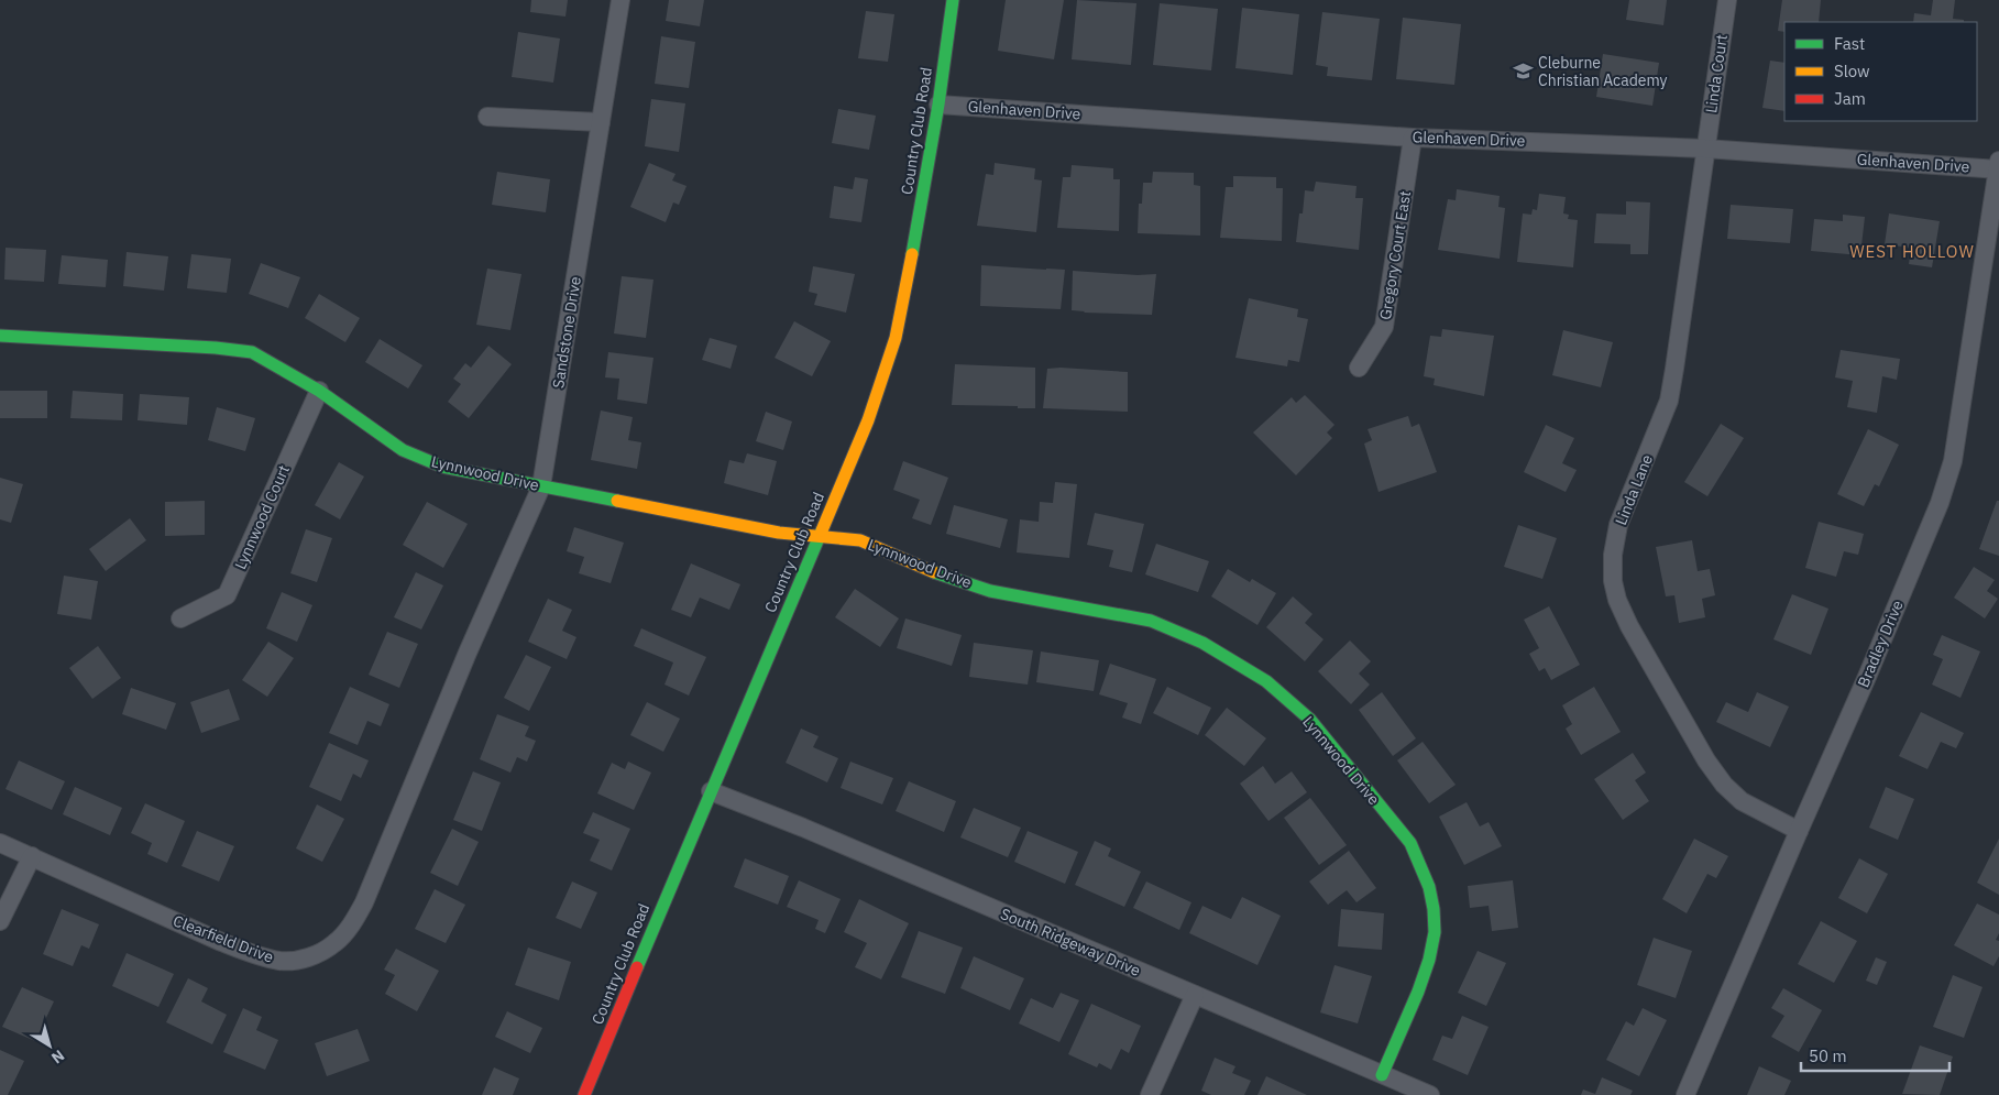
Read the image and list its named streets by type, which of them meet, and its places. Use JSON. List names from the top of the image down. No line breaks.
{"streets":{"street":["Linda Court","Glenhaven Drive","Country Club Road","Gregory Court East","Sandstone Drive","Lynnwood Drive","Linda Lane","Lynnwood Court","Bradley Drive","Clearfield Drive","South Ridgeway Drive"]},"crossings":[["Linda Court","Glenhaven Drive"],["Linda Court","Linda Lane"],["Glenhaven Drive","Country Club Road"],["Glenhaven Drive","Gregory Court East"],["Glenhaven Drive","Linda Lane"],["Glenhaven Drive","Bradley Drive"],["Country Club Road","Lynnwood Drive"],["Country Club Road","South Ridgeway Drive"],["Sandstone Drive","Lynnwood Drive"],["Sandstone Drive","Clearfield Drive"],["Lynnwood Drive","Lynnwood Court"],["Lynnwood Drive","South Ridgeway Drive"],["Linda Lane","Bradley Drive"]],"districts":["WEST HOLLOW"],"places":{"school or university":["Cleburne Christian Academy"]},"legend":["Fast","Slow","Jam"],"scale_bar":"50 m","north":"bottom right"}
